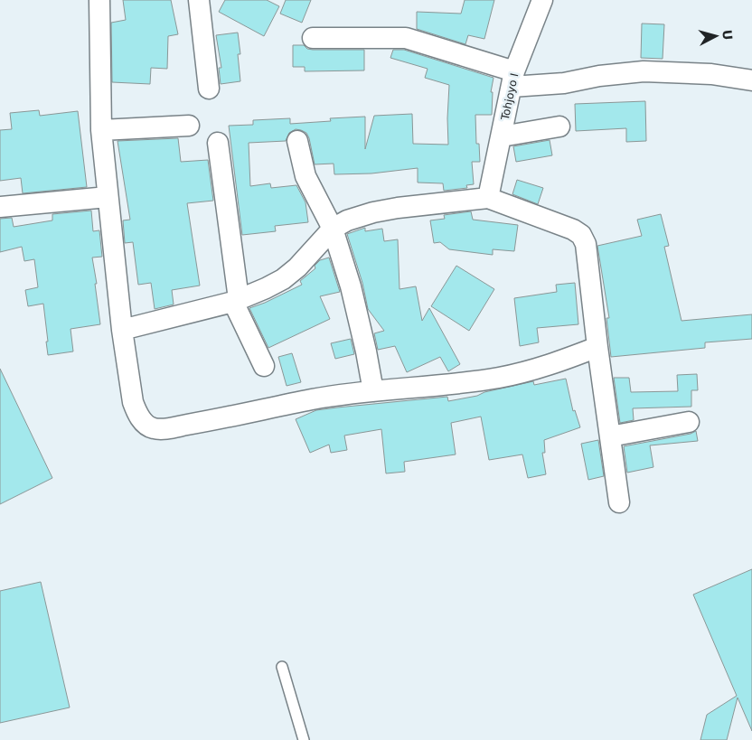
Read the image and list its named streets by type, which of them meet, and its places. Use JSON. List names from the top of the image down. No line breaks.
{"streets":{"street":["Tohjoyo I"]},"north":"right"}
